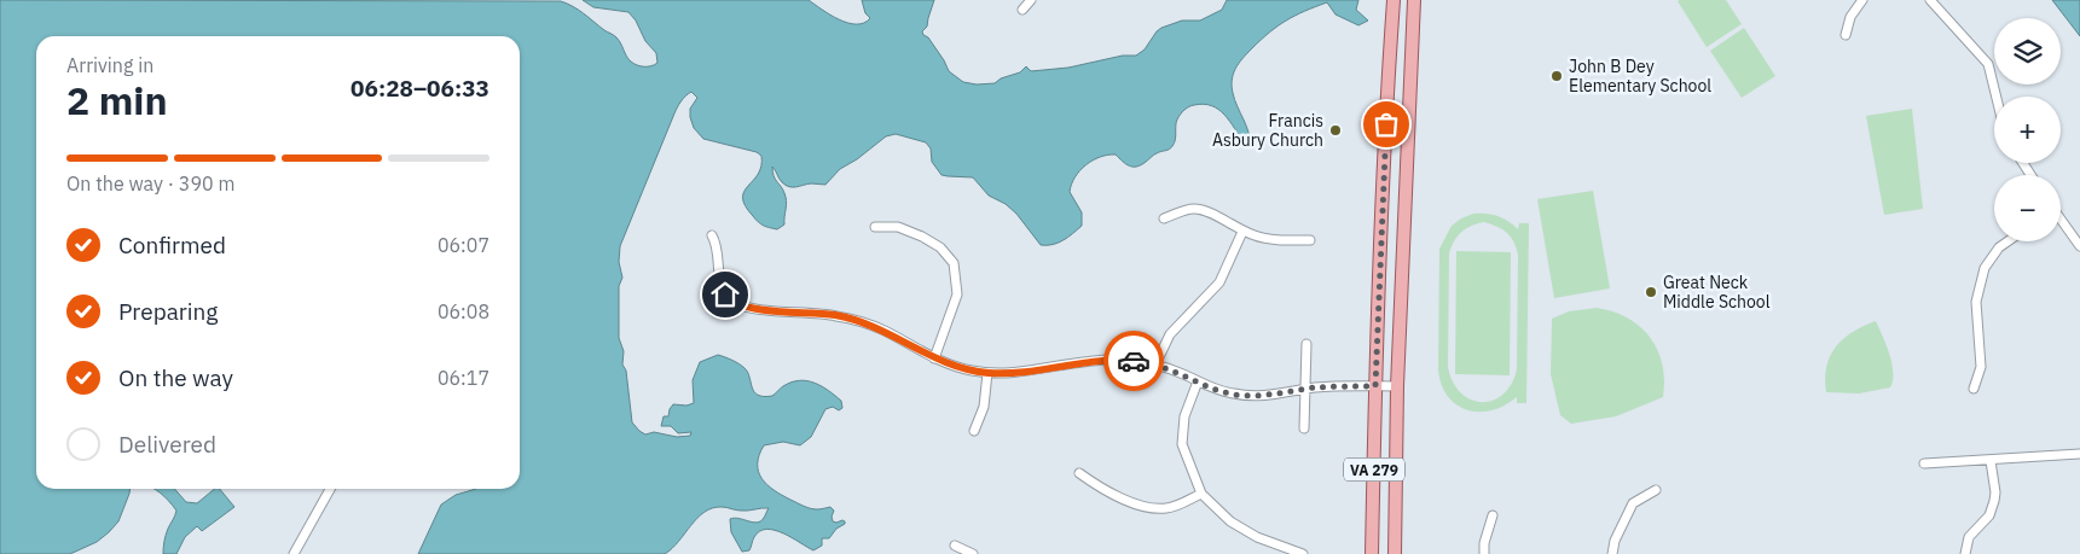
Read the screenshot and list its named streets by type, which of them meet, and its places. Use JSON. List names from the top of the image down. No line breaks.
{"streets":{"main road":["VA 279"]},"places":["John B Dey Elementary School","Francis Asbury Church","Great Neck Middle School"],"page":{"map_buttons":["+","−"],"heading":["2 min","Arriving in","06:28–06:33"],"bar":"On the way · 390 m","list":[["Confirmed","06:07"],["Preparing","06:08"],["On the way","06:17"],"Delivered"]}}
